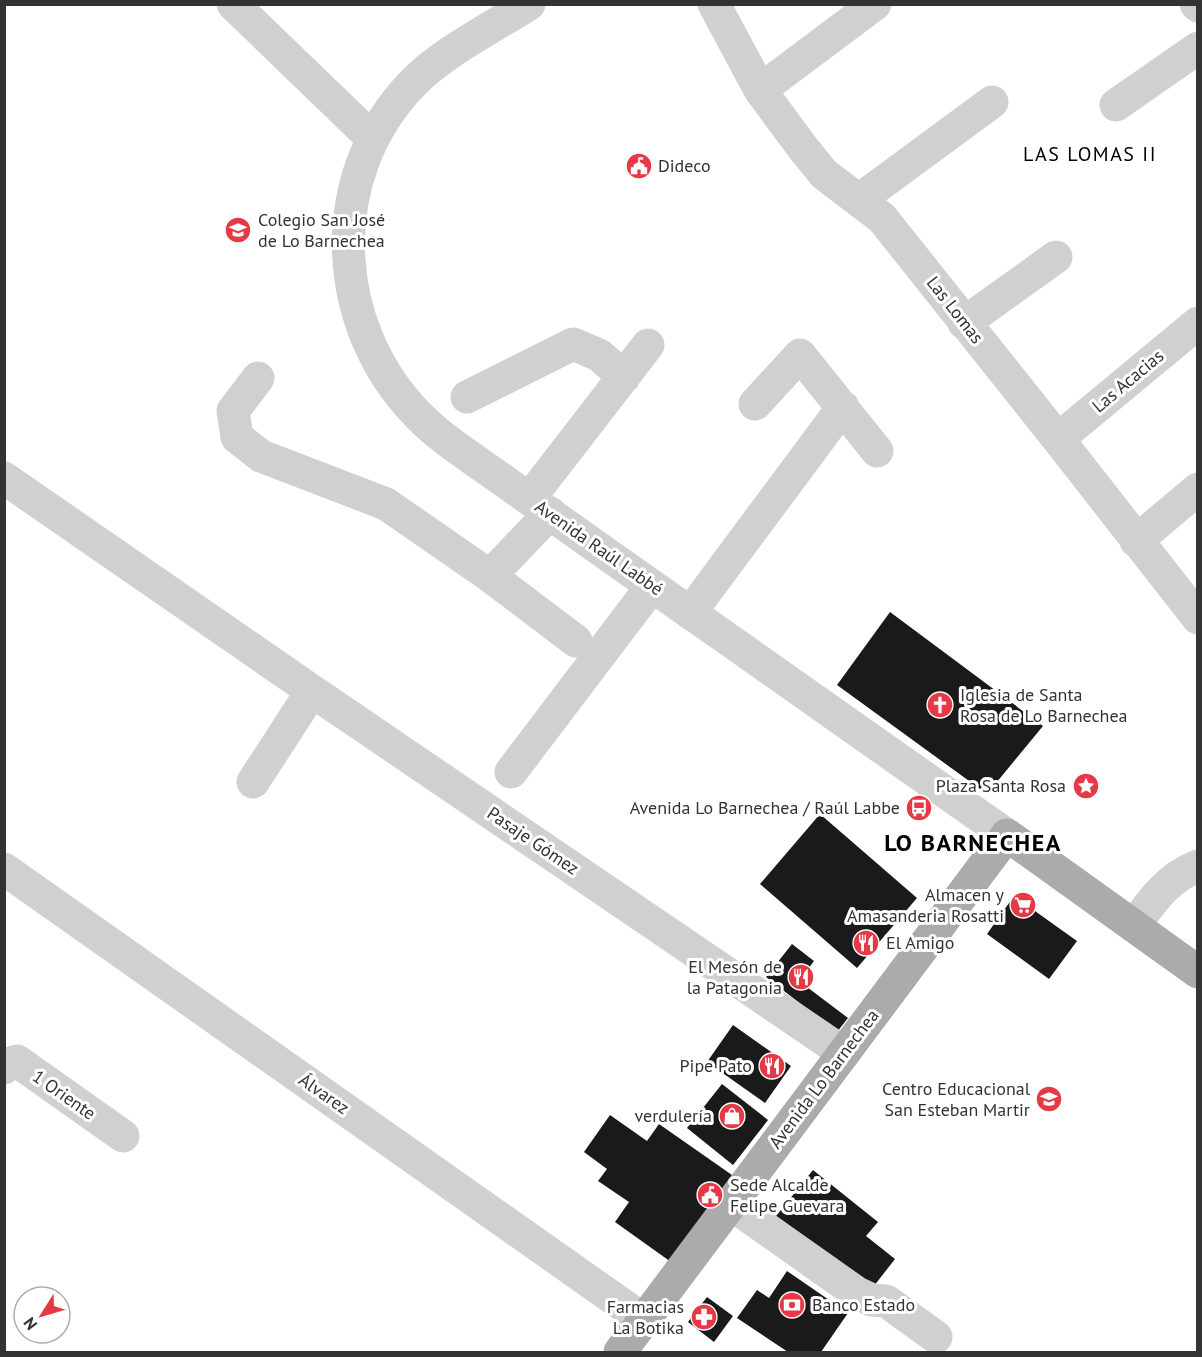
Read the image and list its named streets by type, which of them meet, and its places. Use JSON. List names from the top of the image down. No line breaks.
{"streets":{"main road":["Avenida Raúl Labbé","Avenida Lo Barnechea"],"street":["Las Lomas","Las Acacias","Pasaje Gómez","Álvarez","1 Oriente"]},"crossings":[["Las Lomas","Las Acacias"],["Avenida Raúl Labbé","Avenida Lo Barnechea"],["Pasaje Gómez","Avenida Lo Barnechea"],["Avenida Lo Barnechea","Álvarez"]],"districts":["LAS LOMAS II","LO BARNECHEA"],"places":{"public building":["Dideco","Sede Alcalde Felipe Guevara"],"school or university":["Colegio San José de Lo Barnechea","Centro Educacional San Esteban Martir"],"church":["Iglesia de Santa Rosa de Lo Barnechea"],"place":["Plaza Santa Rosa"],"bus stop":["Avenida Lo Barnechea / Raúl Labbe"],"supermarket":["Almacen y Amasanderia Rosatti"],"restaurant":["El Amigo","El Mesón de la Patagonia","Pipe Pato"],"shop":["verdulería"],"bank":["Banco Estado"],"pharmacy":["Farmacias La Botika"]},"north":"bottom left"}
